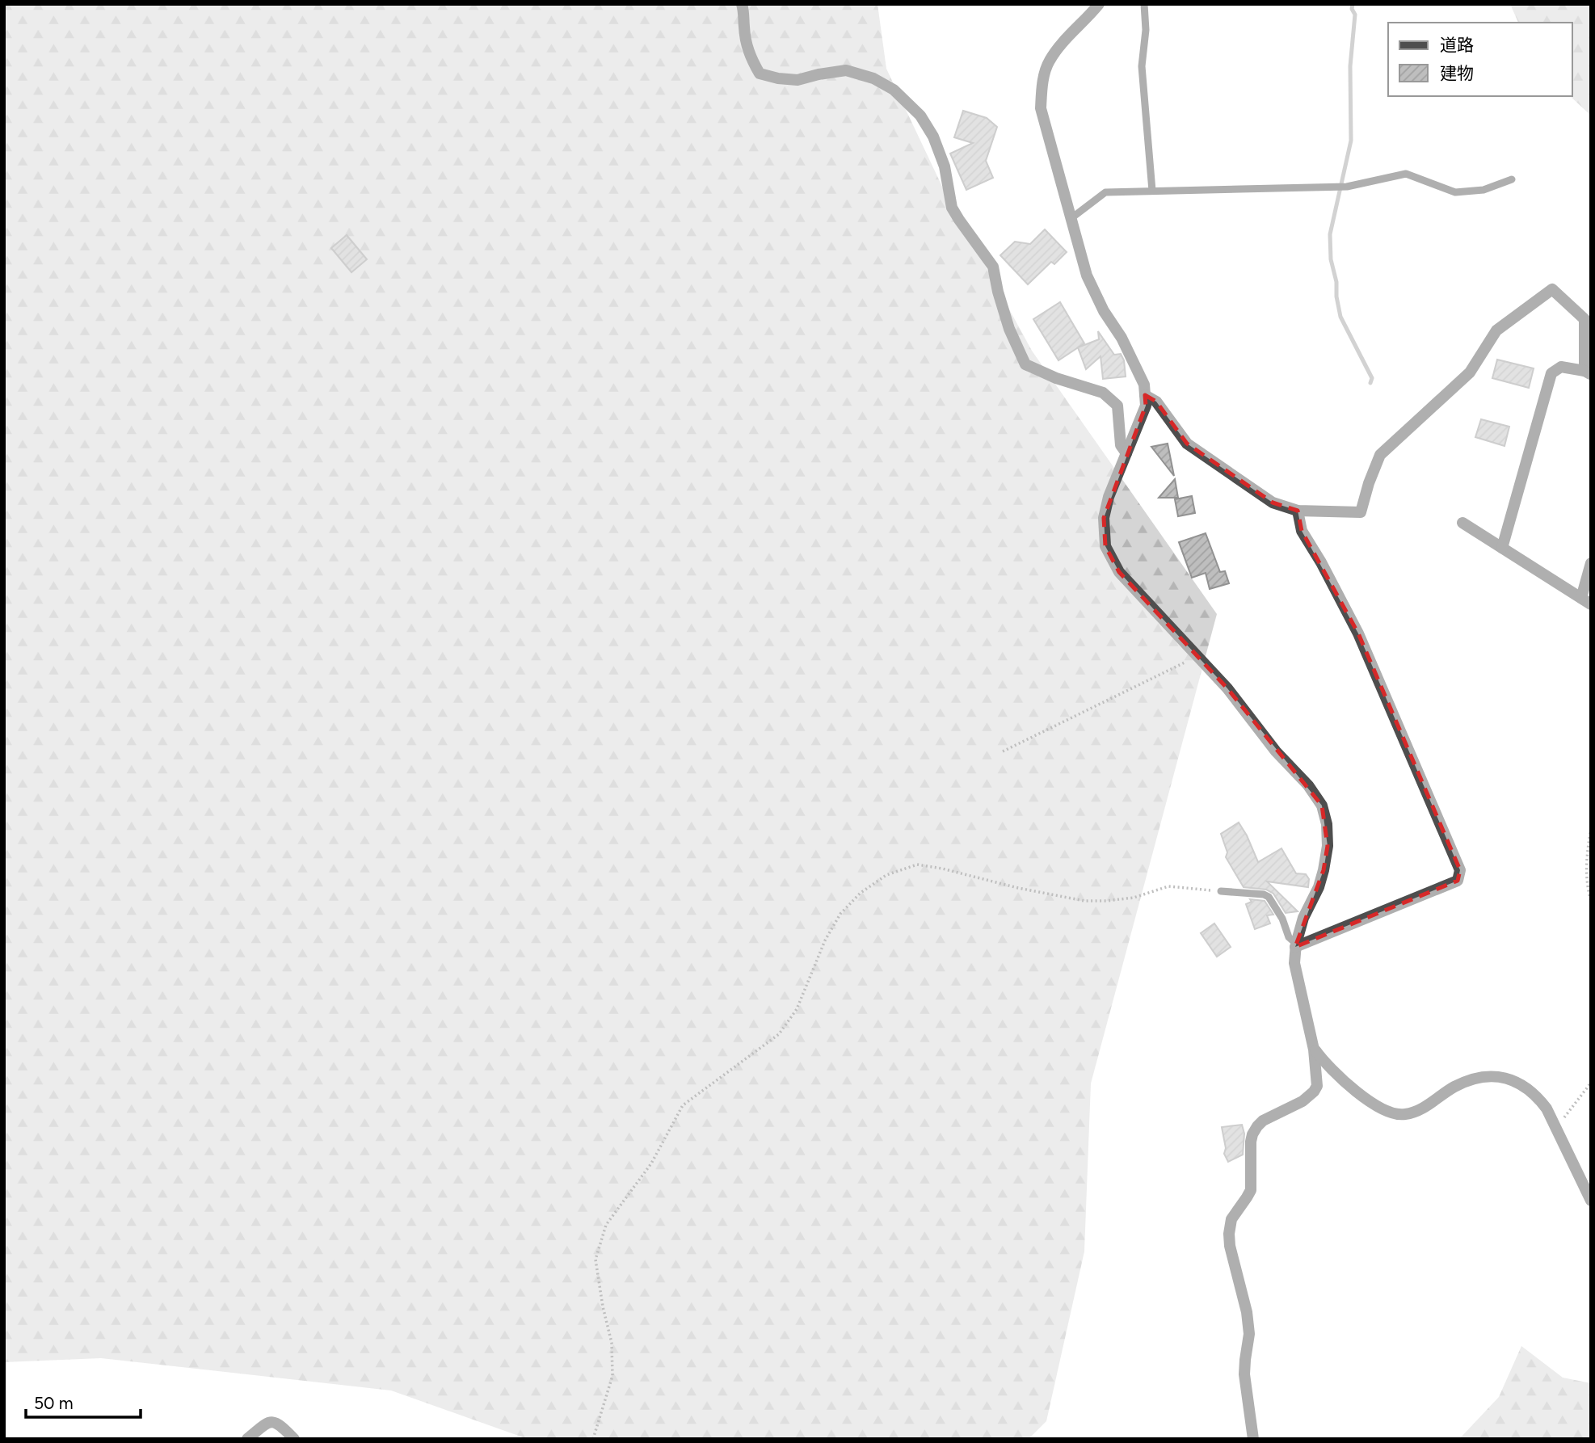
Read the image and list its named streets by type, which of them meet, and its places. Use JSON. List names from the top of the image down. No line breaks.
{"legend":["道路","建物"],"scale_bar":"50 m"}
